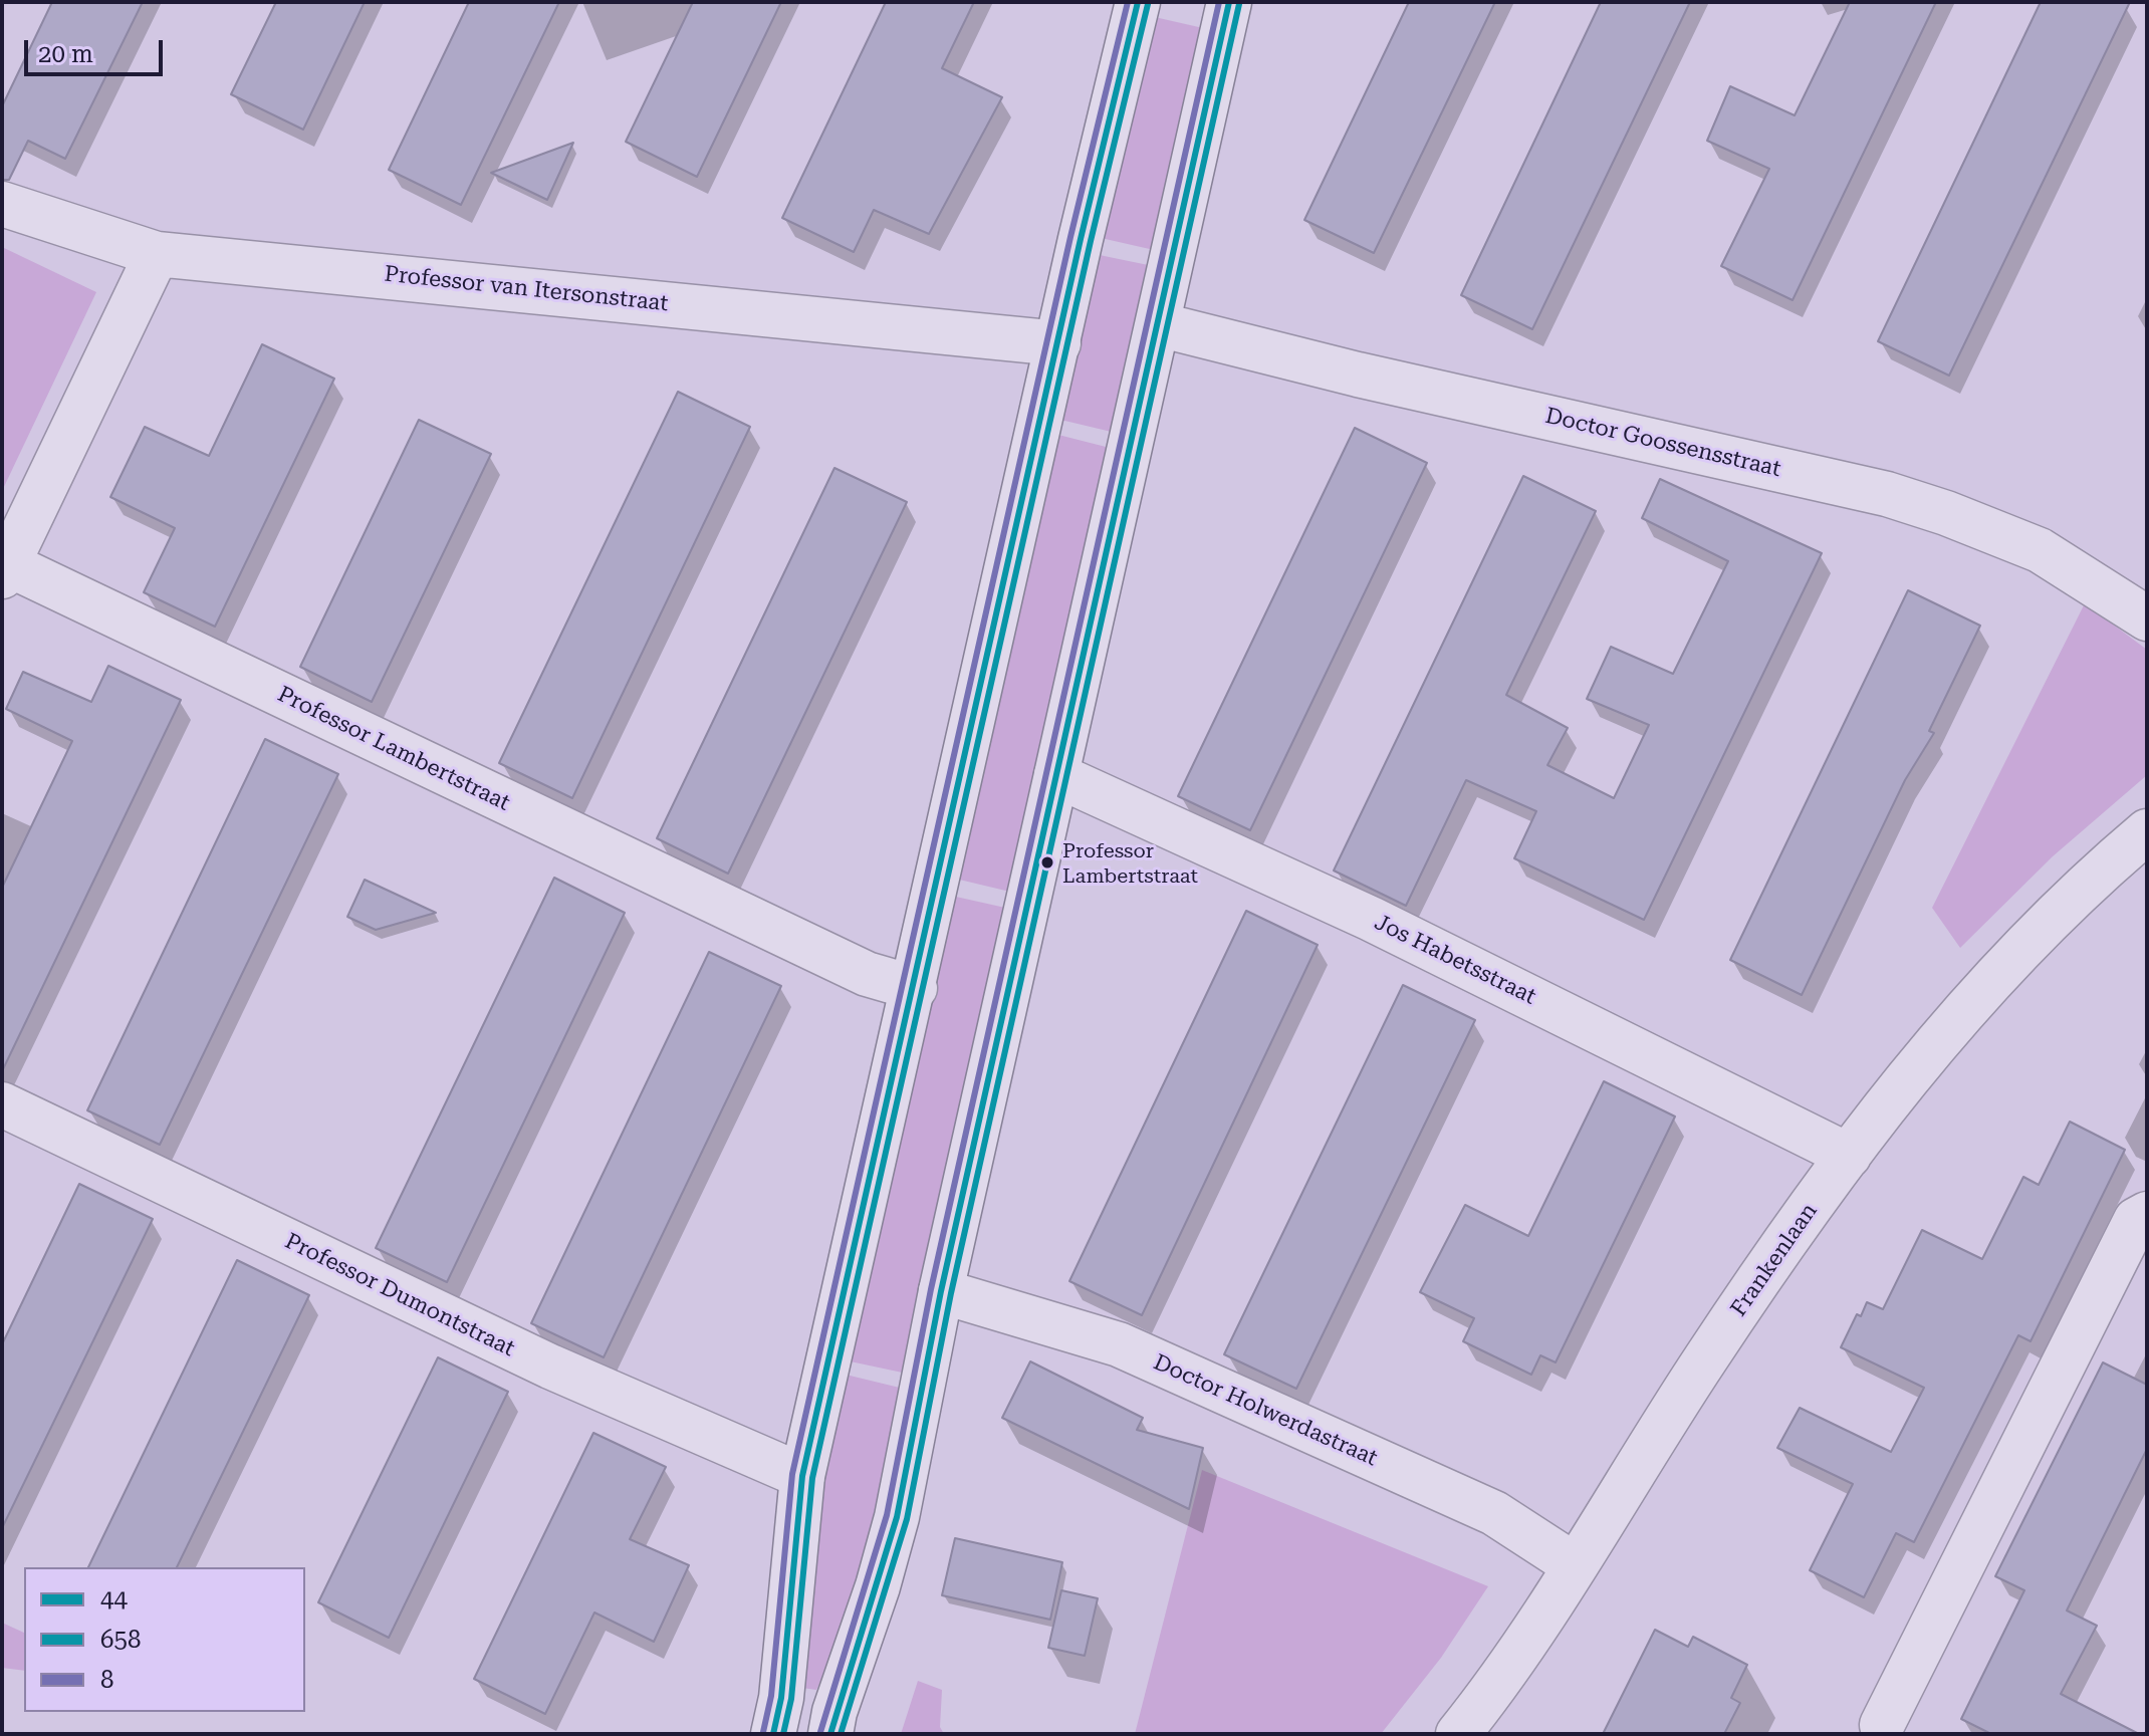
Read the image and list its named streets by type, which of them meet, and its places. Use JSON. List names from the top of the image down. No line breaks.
{"streets":{"street":["Professor van Itersonstraat","Doctor Goossensstraat","Professor Lambertstraat","Jos Habetsstraat","Frankenlaan","Professor Dumontstraat","Doctor Holwerdastraat"]},"crossings":[["Jos Habetsstraat","Frankenlaan"],["Frankenlaan","Doctor Holwerdastraat"]],"places":["Professor Lambertstraat"],"lines":["transit line 44","transit line 8","transit line 658"],"legend":["44","658","8"],"scale_bar":"20 m"}
